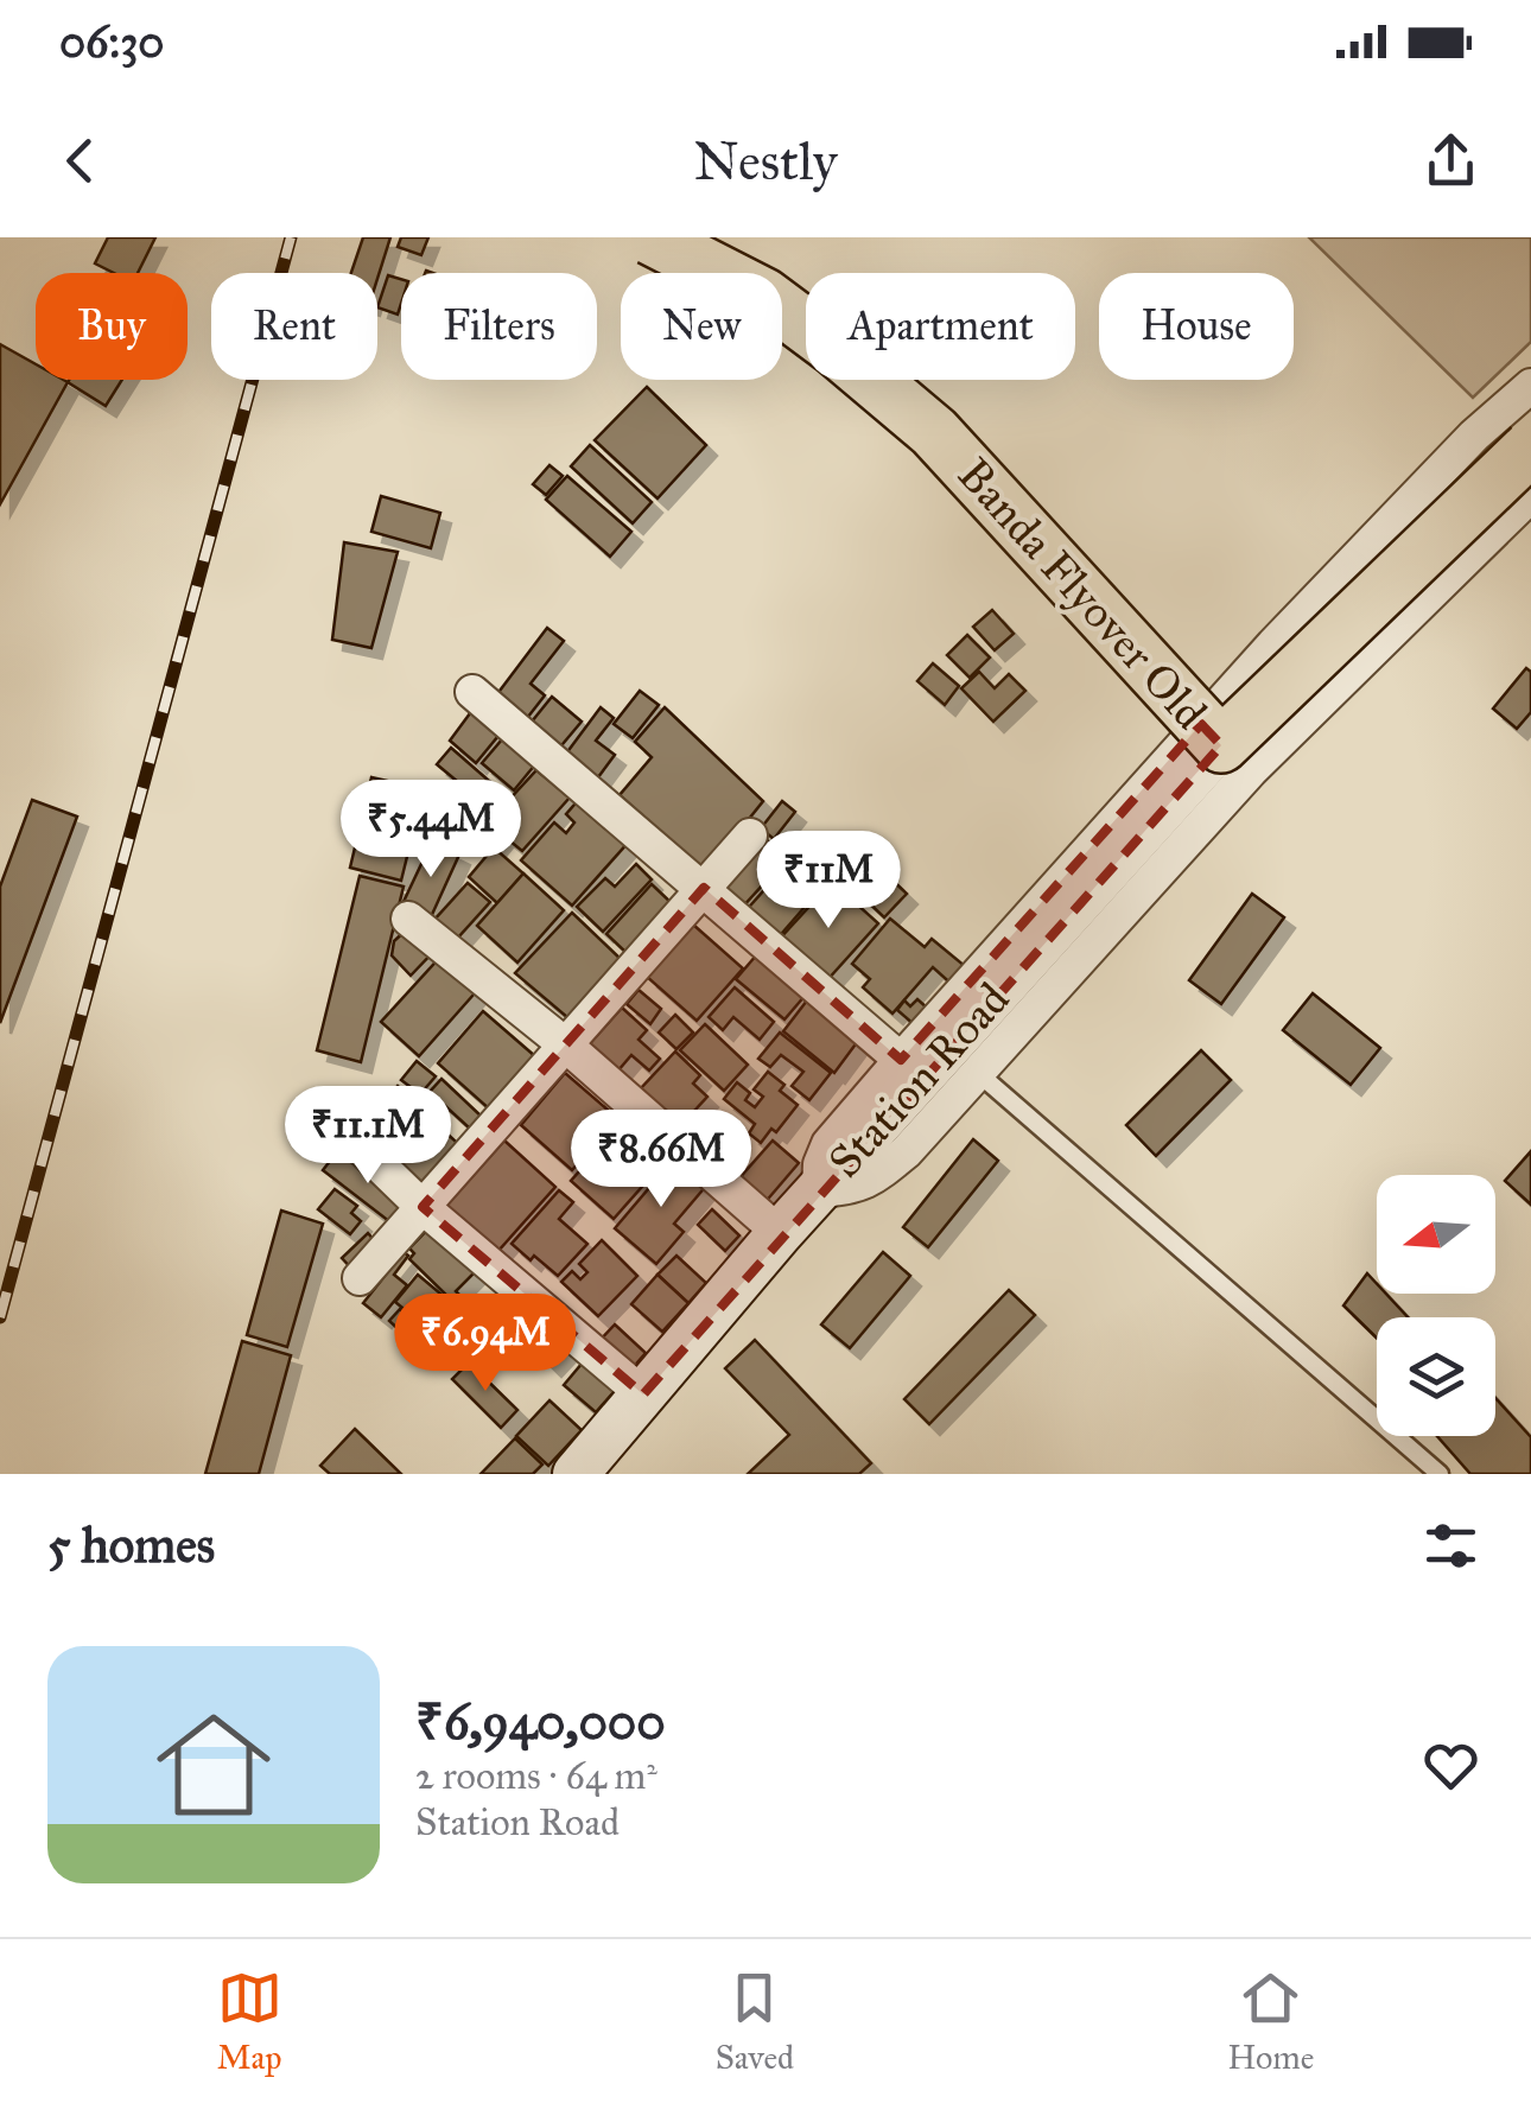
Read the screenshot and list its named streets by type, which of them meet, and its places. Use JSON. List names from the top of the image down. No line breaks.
{"streets":{"highway":["Banda Flyover Old"],"main road":["Station Road"]},"crossings":[["Banda Flyover Old","Station Road"]],"north":"left","page":{"status":"06:30","header":"Nestly","chip":["Buy","Rent","Filters","New","Apartment","House"],"price":["₹5.44M","₹11M","₹11.1M","₹8.66M","₹6.94M"],"heading":"5 homes","list":[{"name":"₹6,940,000","note":"2 rooms · 64 m² · Station Road"}],"tabs":["Map","Saved","Home"]}}
